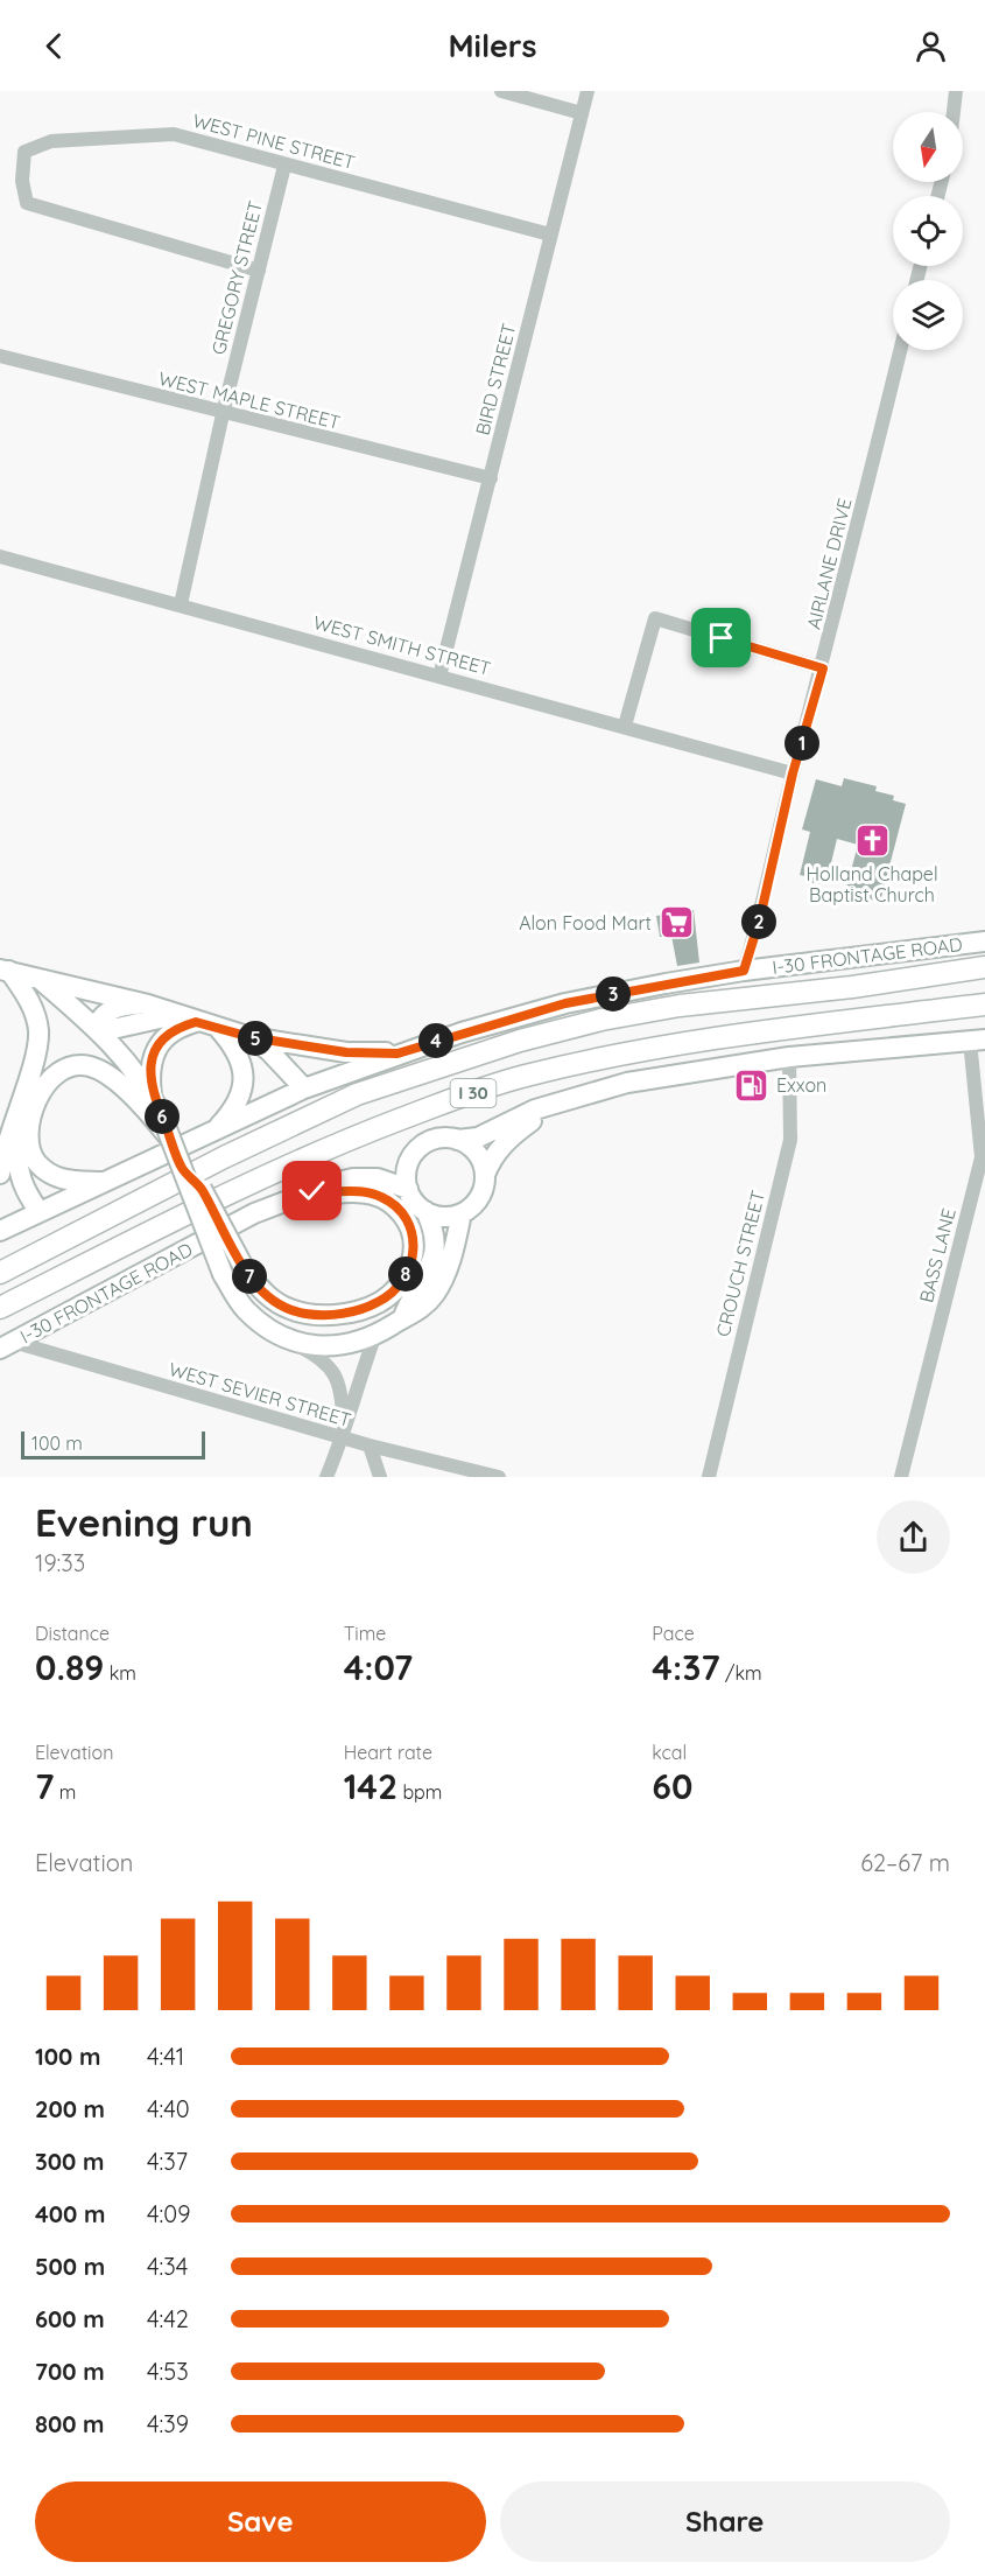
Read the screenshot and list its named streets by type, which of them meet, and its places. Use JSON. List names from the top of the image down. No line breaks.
{"streets":{"highway":["I 30"],"main road":["I-30 FRONTAGE ROAD"],"street":["WEST PINE STREET","GREGORY STREET","BIRD STREET","WEST MAPLE STREET","AIRLANE DRIVE","WEST SMITH STREET","BASS LANE","CROUCH STREET","WEST SEVIER STREET"]},"crossings":[["WEST PINE STREET","GREGORY STREET"],["WEST PINE STREET","BIRD STREET"],["GREGORY STREET","WEST MAPLE STREET"],["GREGORY STREET","WEST SMITH STREET"],["BIRD STREET","WEST MAPLE STREET"],["BIRD STREET","WEST SMITH STREET"],["AIRLANE DRIVE","WEST SMITH STREET"],["AIRLANE DRIVE","I-30 FRONTAGE ROAD"],["I-30 FRONTAGE ROAD","WEST SEVIER STREET"]],"places":{"church":["Holland Chapel Baptist Church"],"supermarket":["Alon Food Mart"],"fuel station":["Exxon"]},"scale_bar":"100 m","north":"bottom","page":{"header":"Milers","pins":["1","2","3","5","4","6","8","7"],"scale":"100 m","heading":["Evening run","19:33"],"stats":[["Distance","0.89 km"],["Time","4:07"],["Pace","4:37 /km"],["Elevation","7 m"],["Heart rate","142 bpm"],["kcal","60"]],"chart":["Elevation","62–67 m"],"list":[{"name":"100 m","note":"4:41"},{"name":"200 m","note":"4:40"},{"name":"300 m","note":"4:37"},{"name":"400 m","note":"4:09"},{"name":"500 m","note":"4:34"},{"name":"600 m","note":"4:42"},{"name":"700 m","note":"4:53"},{"name":"800 m","note":"4:39"}],"buttons":["Save","Share"]}}
